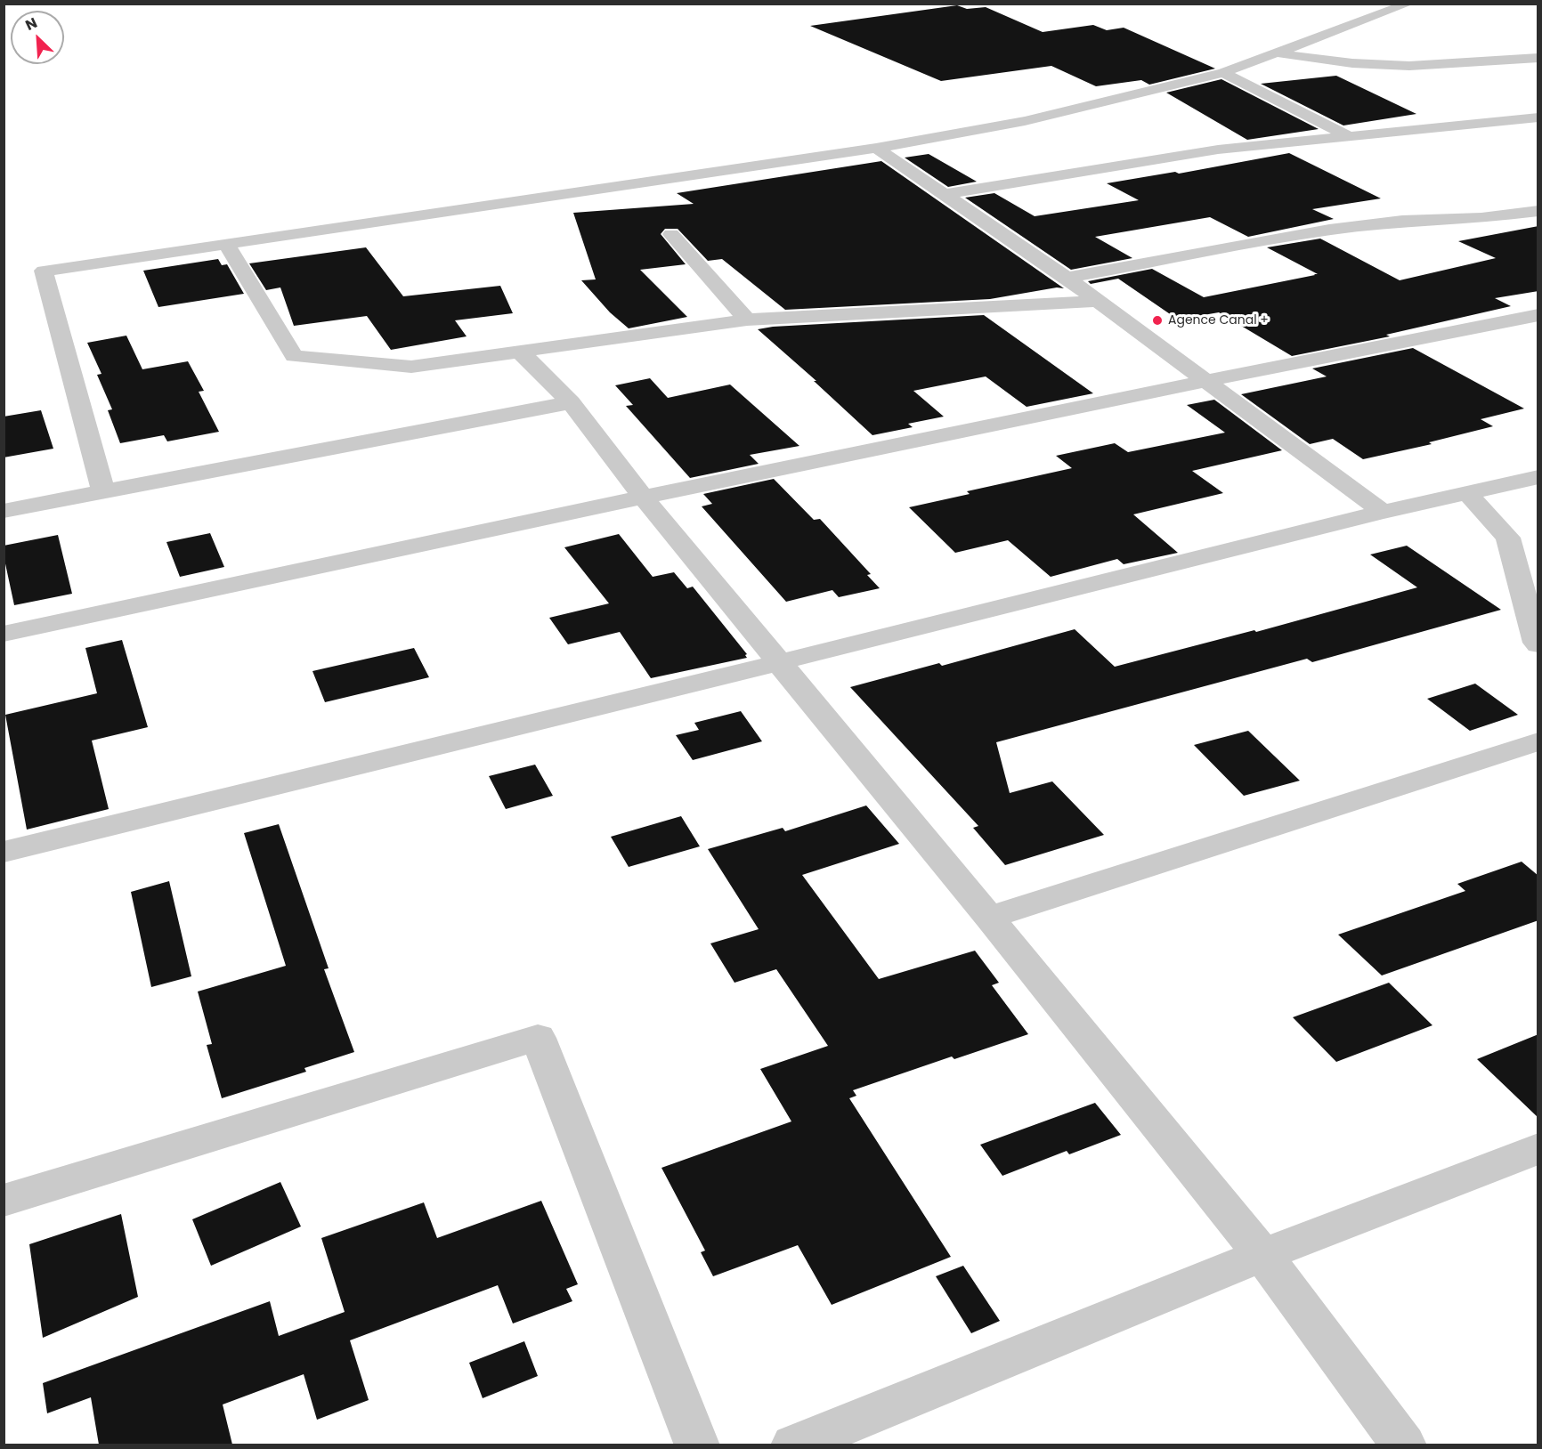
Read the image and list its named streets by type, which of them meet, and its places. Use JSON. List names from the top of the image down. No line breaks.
{"places":["Agence Canal +"],"north":"top left"}
